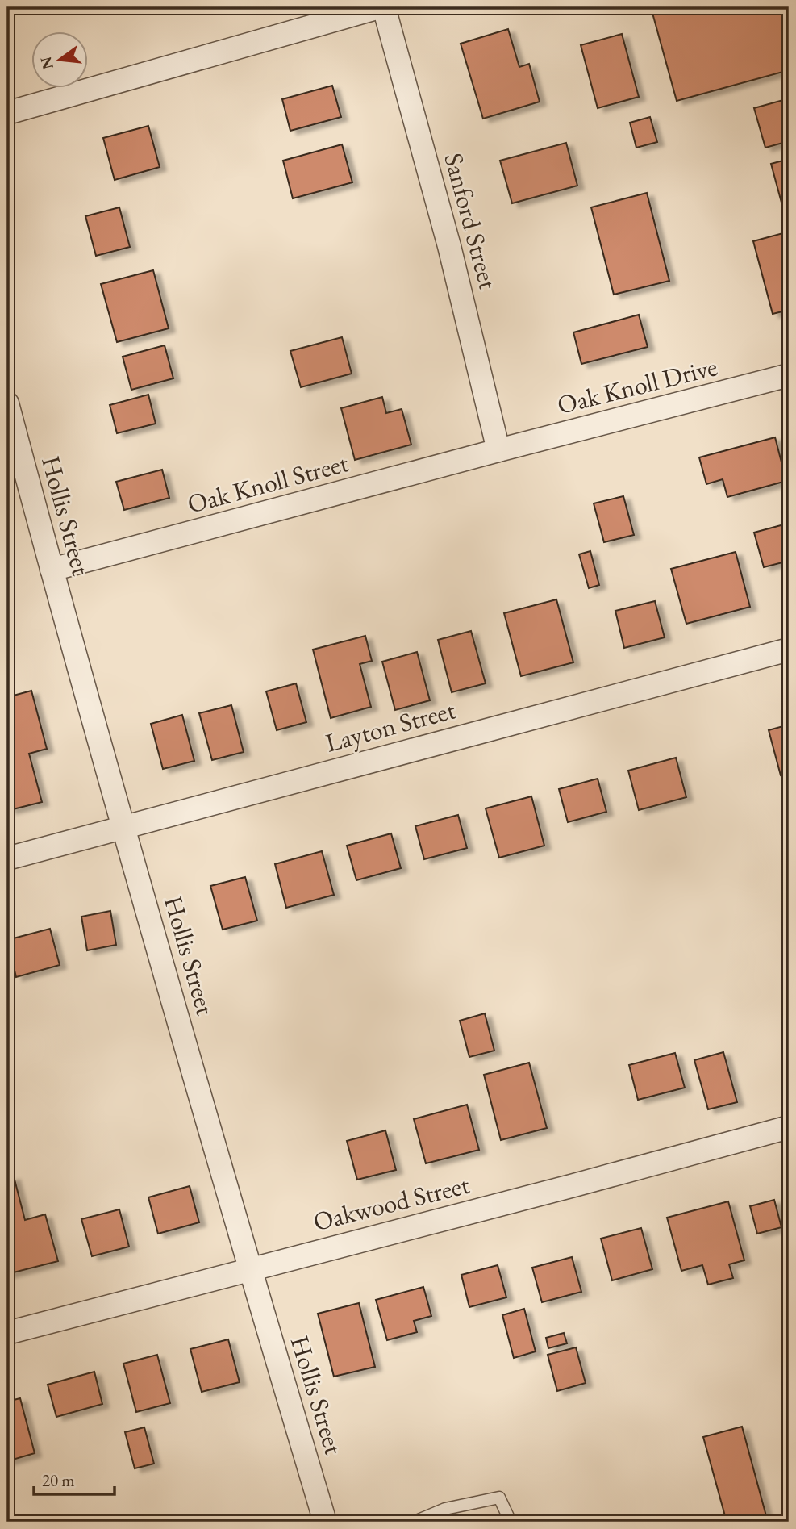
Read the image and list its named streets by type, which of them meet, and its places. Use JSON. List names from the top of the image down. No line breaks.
{"streets":{"street":["Sanford Street","Oak Knoll Drive","Oak Knoll Street","Hollis Street","Layton Street","Oakwood Street"]},"crossings":[["Sanford Street","Oak Knoll Drive"],["Sanford Street","Oak Knoll Street"],["Oak Knoll Drive","Oak Knoll Street"],["Oak Knoll Street","Hollis Street"],["Hollis Street","Layton Street"],["Hollis Street","Oakwood Street"]],"scale_bar":"20 m","north":"left"}
